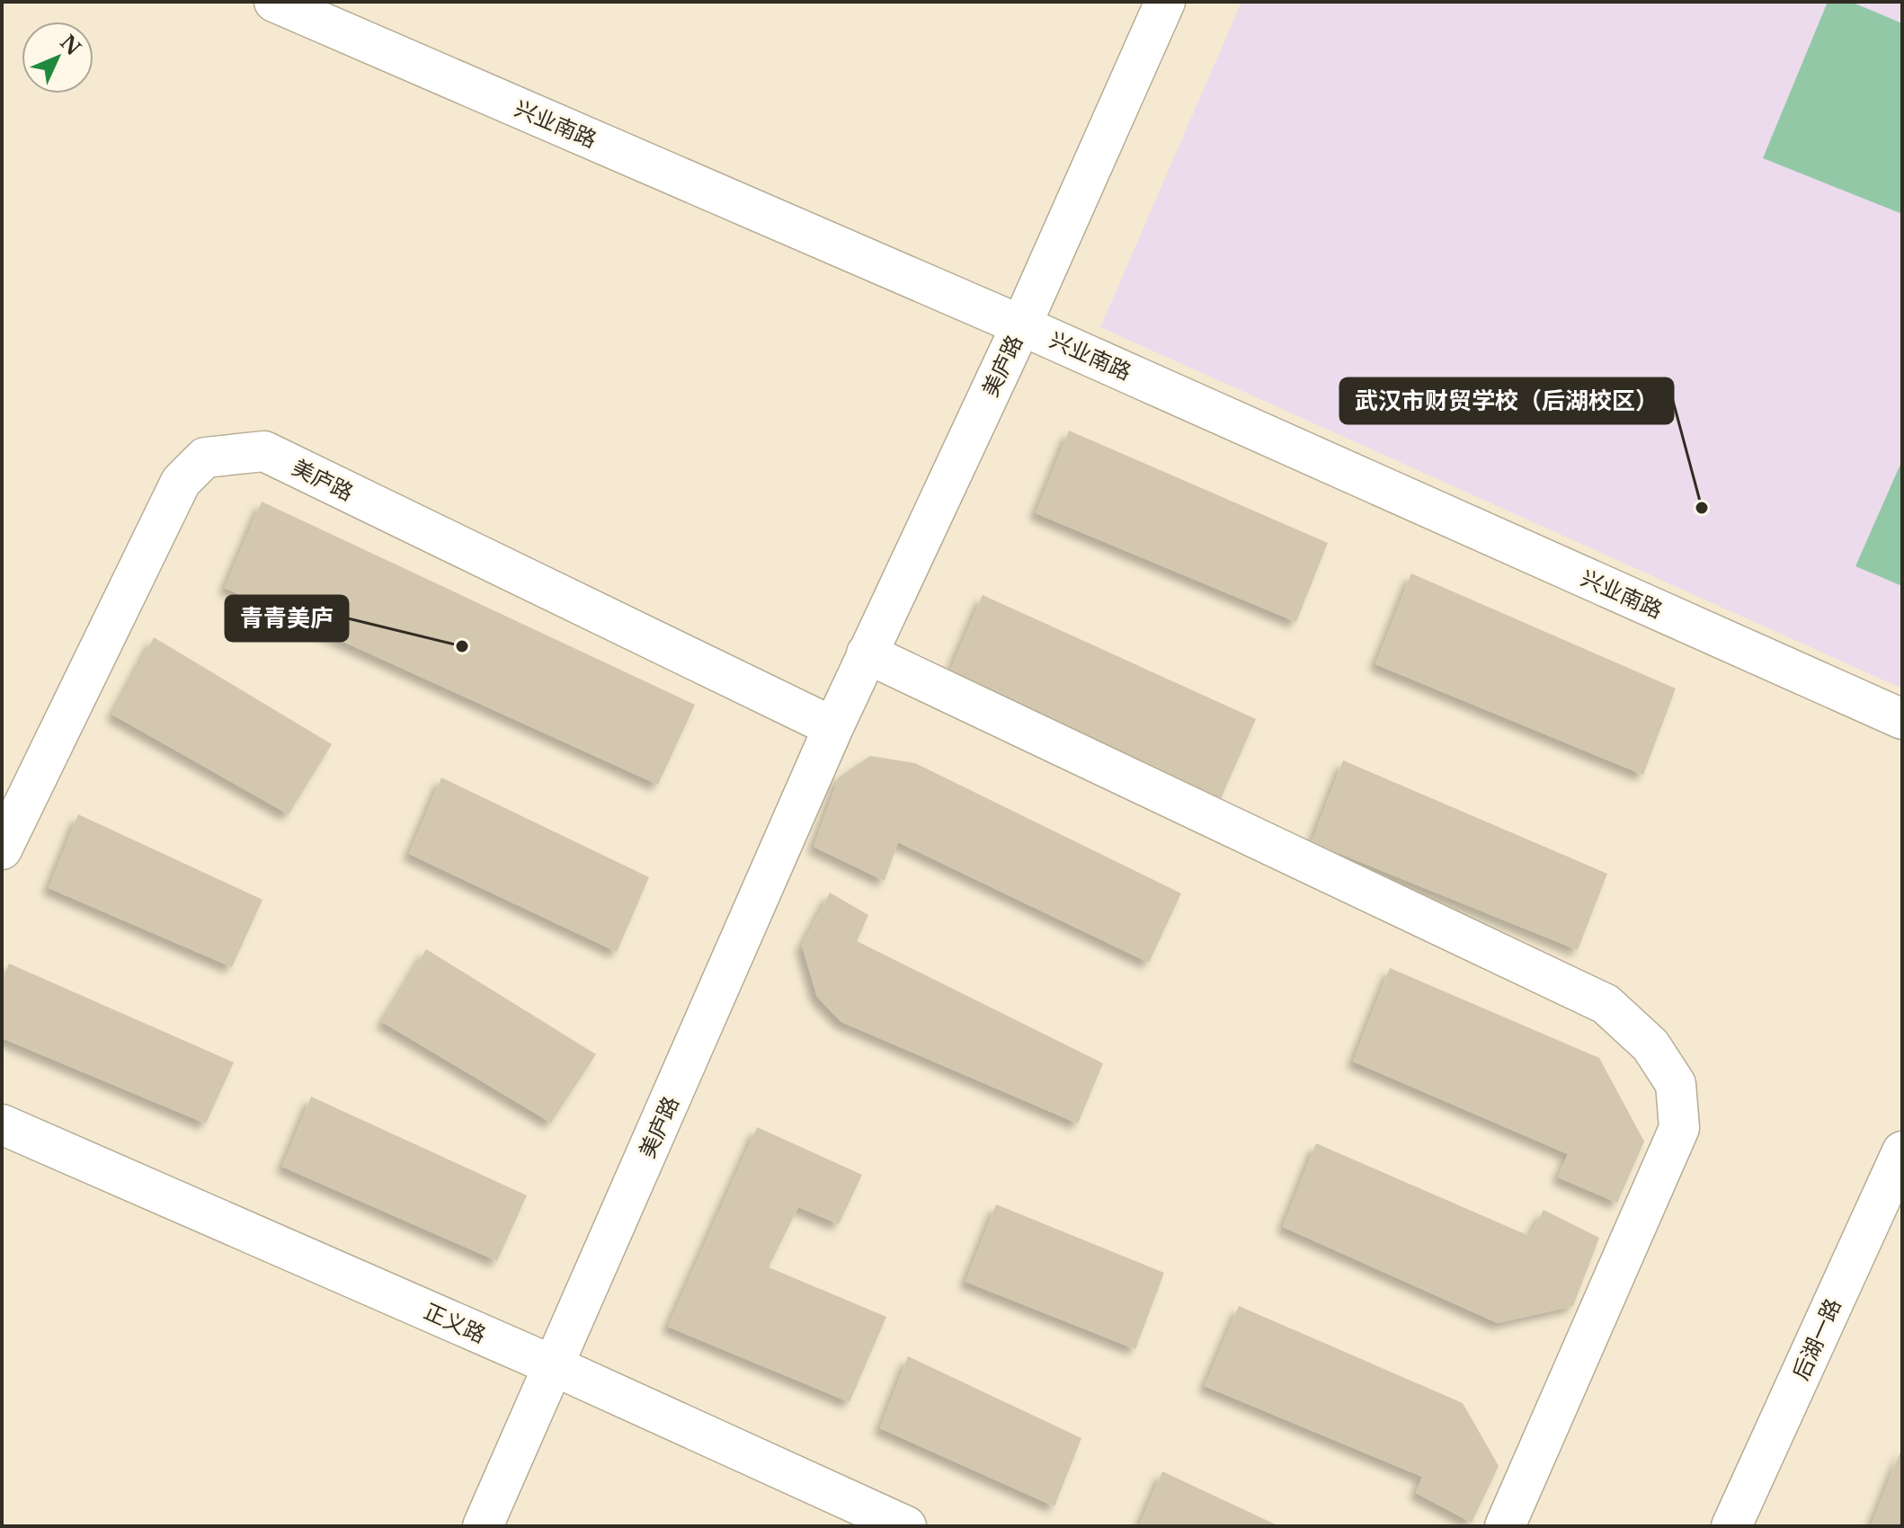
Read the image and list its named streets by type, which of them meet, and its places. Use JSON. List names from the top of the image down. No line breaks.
{"streets":{"street":["兴业南路","美庐路","正义路","后湖一路"]},"crossings":[["兴业南路","美庐路"],["美庐路","正义路"]],"places":["武汉市财贸学校（后湖校区）","青青美庐"],"north":"top right"}
